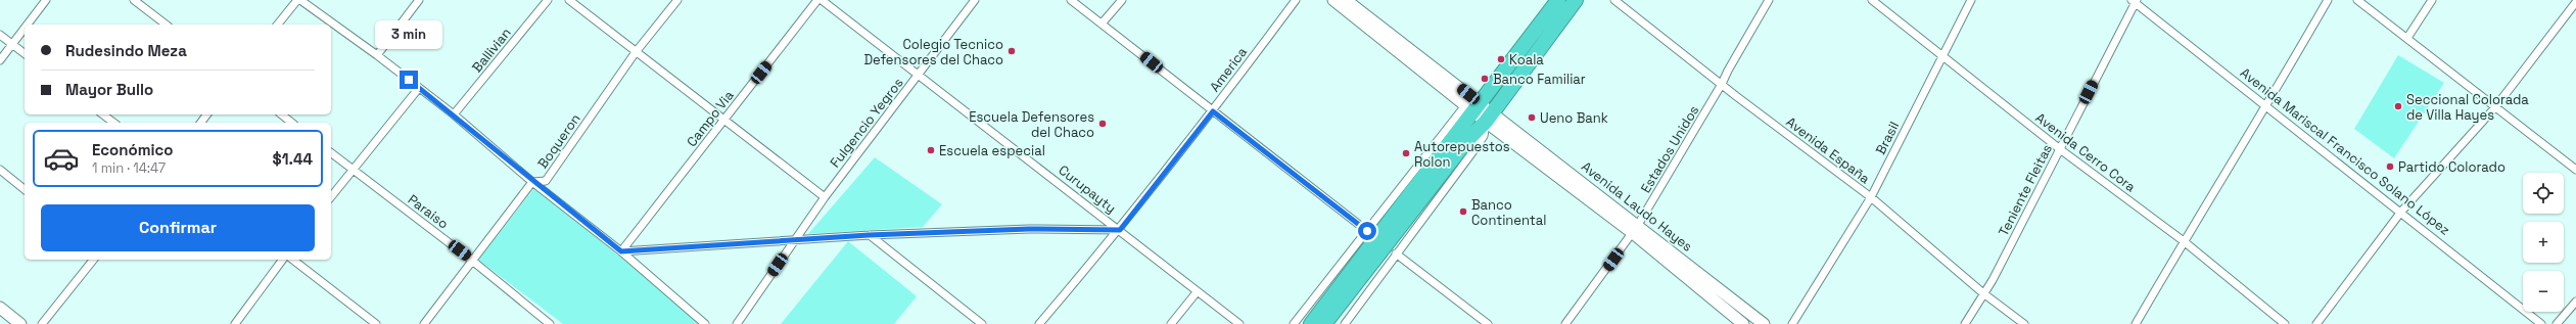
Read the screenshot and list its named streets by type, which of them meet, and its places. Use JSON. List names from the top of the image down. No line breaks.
{"streets":{"street":["Ballivian","America","Campo Via","Fulgencio Yegros","Brasil","Boqueron","Estados Unidos","Avenida España","Avenida Mariscal Francisco Solano López","Avenida Cerro Cora","Curupayty","Teniente Fleitas","Avenida Laudo Hayes","Paraiso"]},"crossings":[["America","Curupayty"],["Fulgencio Yegros","Curupayty"],["Brasil","Avenida España"],["Brasil","Avenida Cerro Cora"],["Boqueron","Paraiso"],["Estados Unidos","Avenida España"],["Estados Unidos","Avenida Laudo Hayes"],["Avenida España","Teniente Fleitas"],["Avenida Mariscal Francisco Solano López","Teniente Fleitas"],["Avenida Cerro Cora","Teniente Fleitas"]],"places":["Colegio Tecnico Defensores del Chaco","Koala","Banco Familiar","Seccional Colorada de Villa Hayes","Ueno Bank","Escuela Defensores del Chaco","Escuela especial","Autorepuestos Rolon","Partido Colorado","Banco Continental"],"page":{"bubble":"3 min","banner":["Rudesindo Meza","Mayor Bullo"],"list":[{"name":"Económico","note":"1 min · 14:47","value":"$1.44"}],"map_buttons":["+","−"],"buttons":"Confirmar"}}
